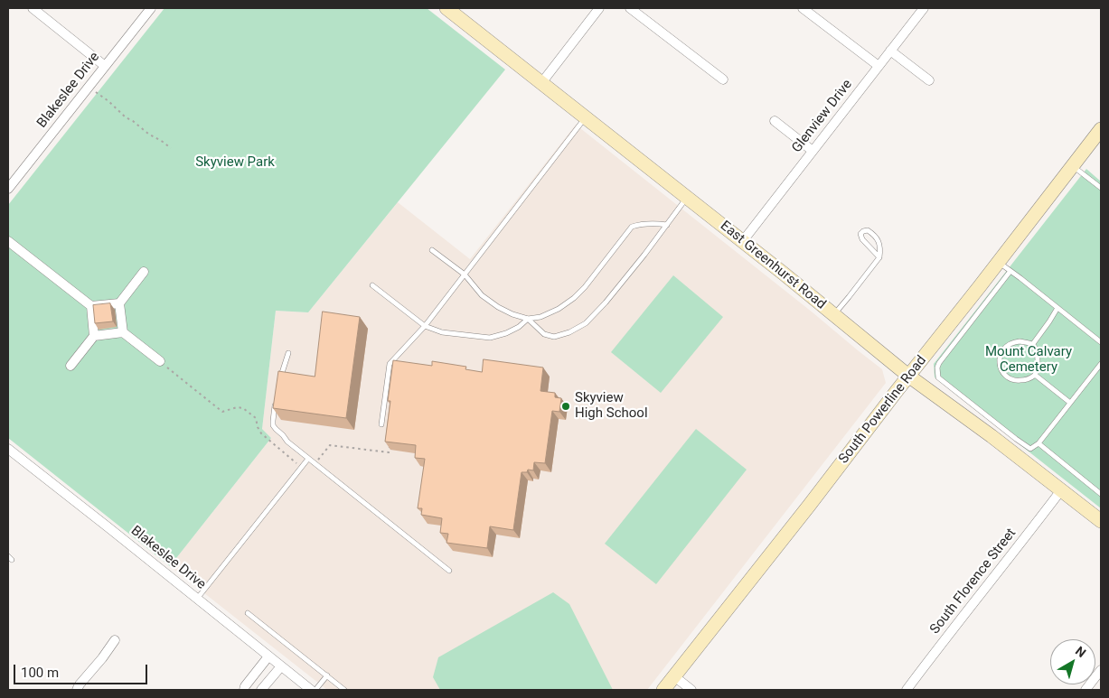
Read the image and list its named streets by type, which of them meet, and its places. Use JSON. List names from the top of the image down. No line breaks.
{"streets":{"main road":["East Greenhurst Road","South Powerline Road"],"street":["Blakeslee Drive","Glenview Drive","South Florence Street"]},"crossings":[["Glenview Drive","East Greenhurst Road"],["East Greenhurst Road","South Powerline Road"],["East Greenhurst Road","South Florence Street"]],"parks":["Skyview Park","Mount Calvary Cemetery"],"places":["Skyview High School"],"scale_bar":"100 m","north":"top right"}
